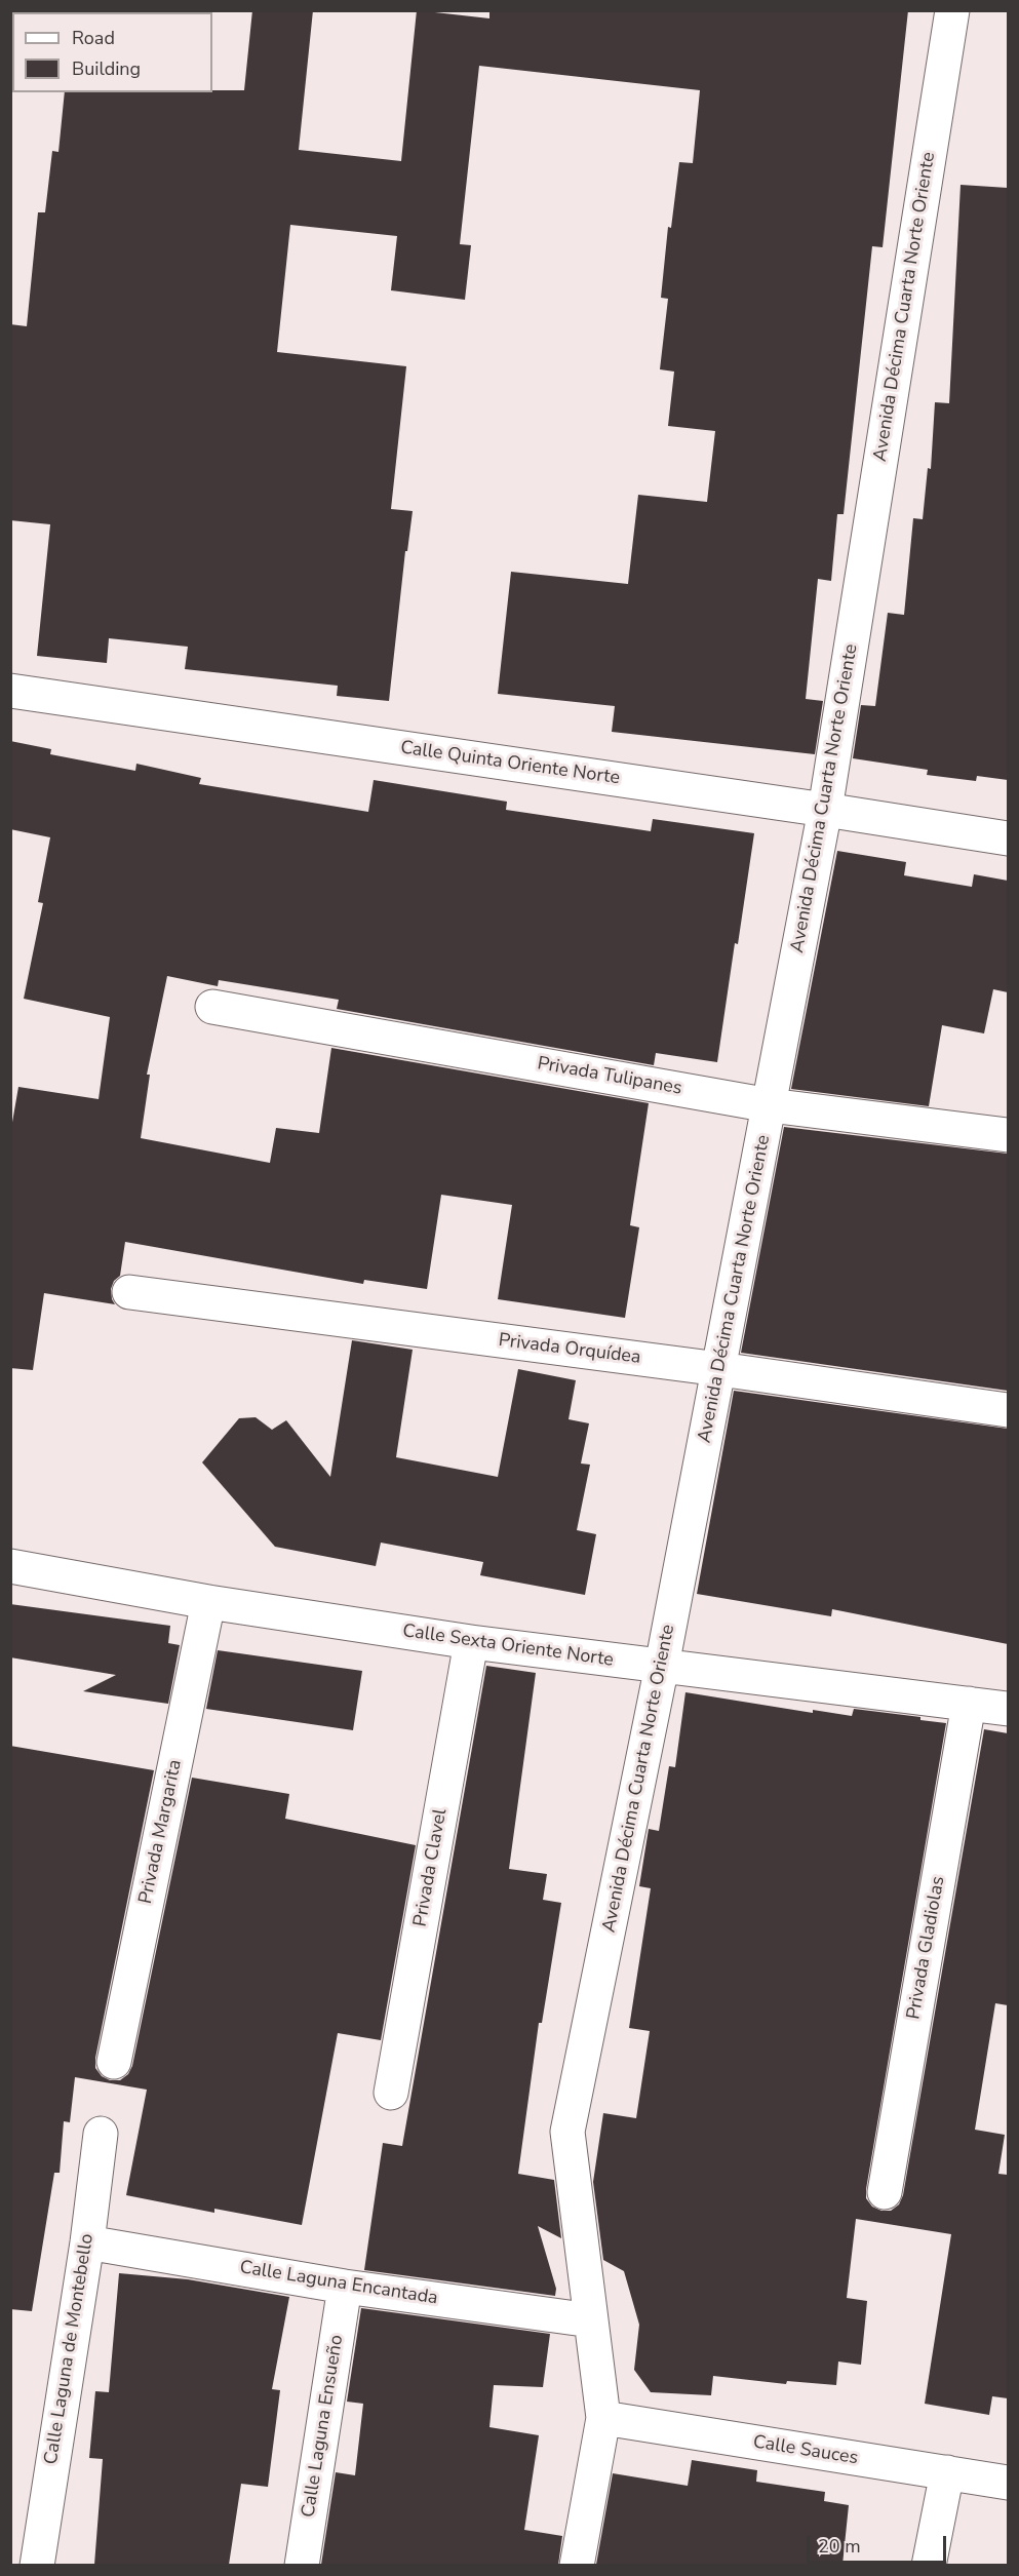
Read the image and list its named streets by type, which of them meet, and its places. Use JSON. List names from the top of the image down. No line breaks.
{"streets":{"street":["Avenida Décima Cuarta Norte Oriente","Calle Quinta Oriente Norte","Privada Tulipanes","Privada Orquídea","Calle Sexta Oriente Norte","Privada Margarita","Privada Clavel","Privada Gladiolas","Calle Laguna Encantada","Calle Laguna de Montebello","Calle Laguna Ensueño","Calle Sauces"]},"crossings":[["Avenida Décima Cuarta Norte Oriente","Calle Quinta Oriente Norte"],["Avenida Décima Cuarta Norte Oriente","Privada Tulipanes"],["Avenida Décima Cuarta Norte Oriente","Privada Orquídea"],["Avenida Décima Cuarta Norte Oriente","Calle Sexta Oriente Norte"],["Avenida Décima Cuarta Norte Oriente","Calle Laguna Encantada"],["Avenida Décima Cuarta Norte Oriente","Calle Sauces"],["Calle Sexta Oriente Norte","Privada Margarita"],["Calle Sexta Oriente Norte","Privada Clavel"],["Calle Sexta Oriente Norte","Privada Gladiolas"],["Calle Laguna Encantada","Calle Laguna de Montebello"],["Calle Laguna Encantada","Calle Laguna Ensueño"]],"legend":["Road","Building"],"scale_bar":"20 m"}
